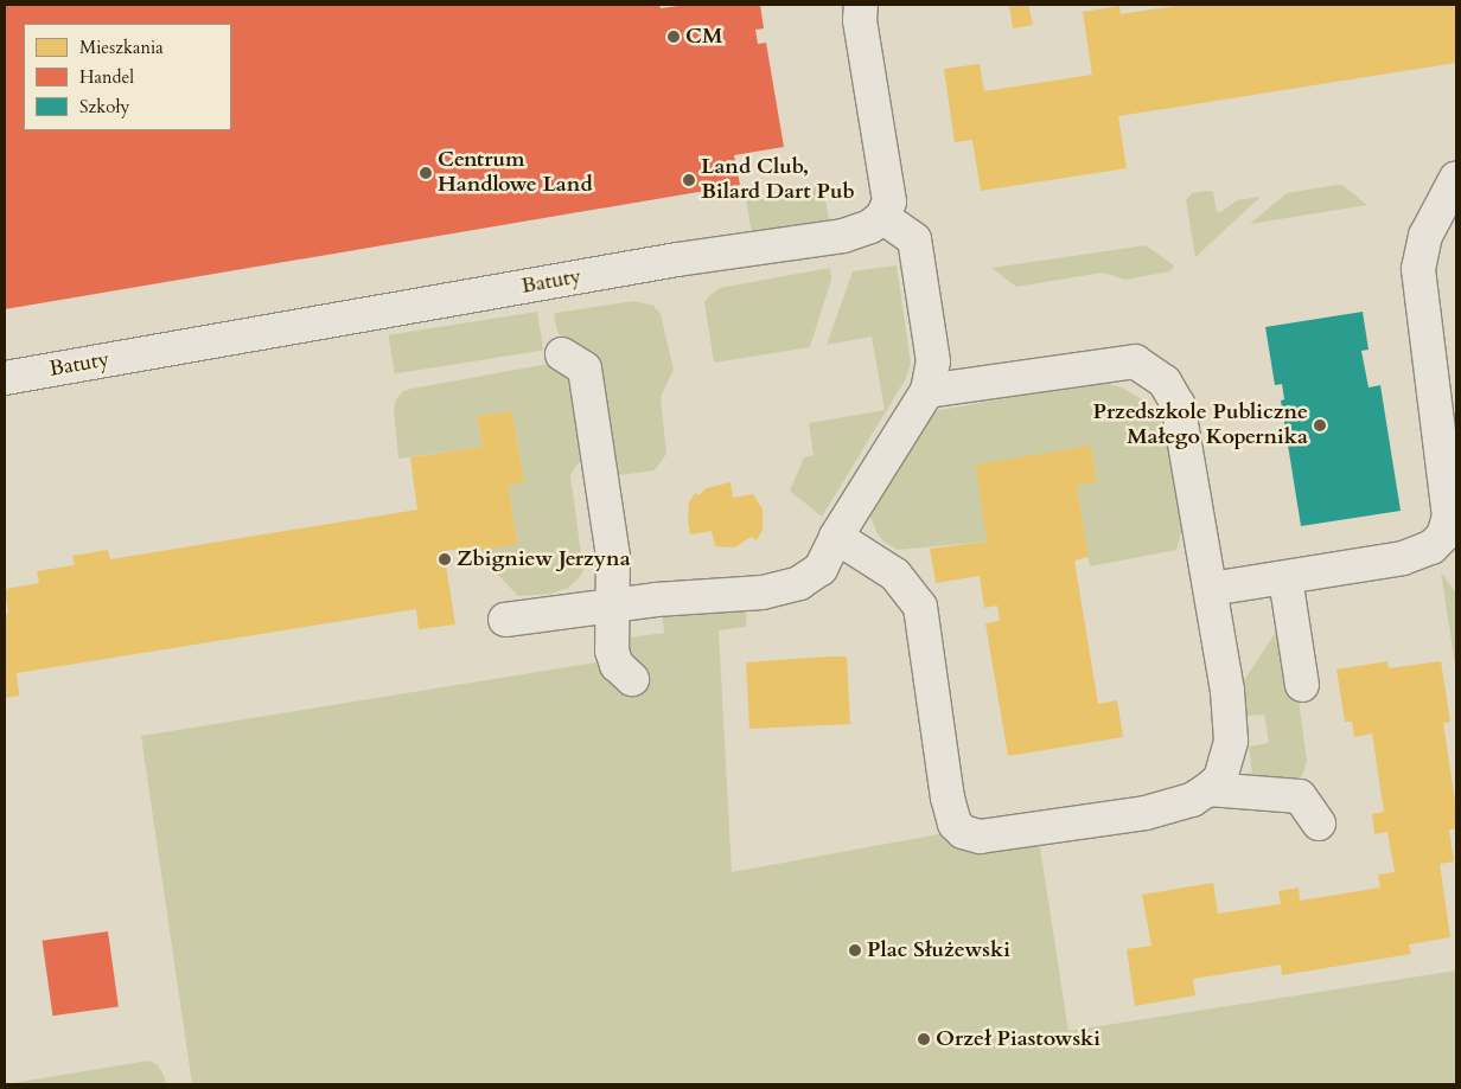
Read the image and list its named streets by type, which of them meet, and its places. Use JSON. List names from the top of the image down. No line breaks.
{"streets":{"street":["Batuty"]},"places":["CM","Centrum Handlowe Land","Land Club, Bilard Dart Pub","Przedszkole Publiczne Małego Kopernika","Zbigniew Jerzyna","Plac Służewski","Orzeł Piastowski"],"legend":["Mieszkania","Handel","Szkoły"]}
